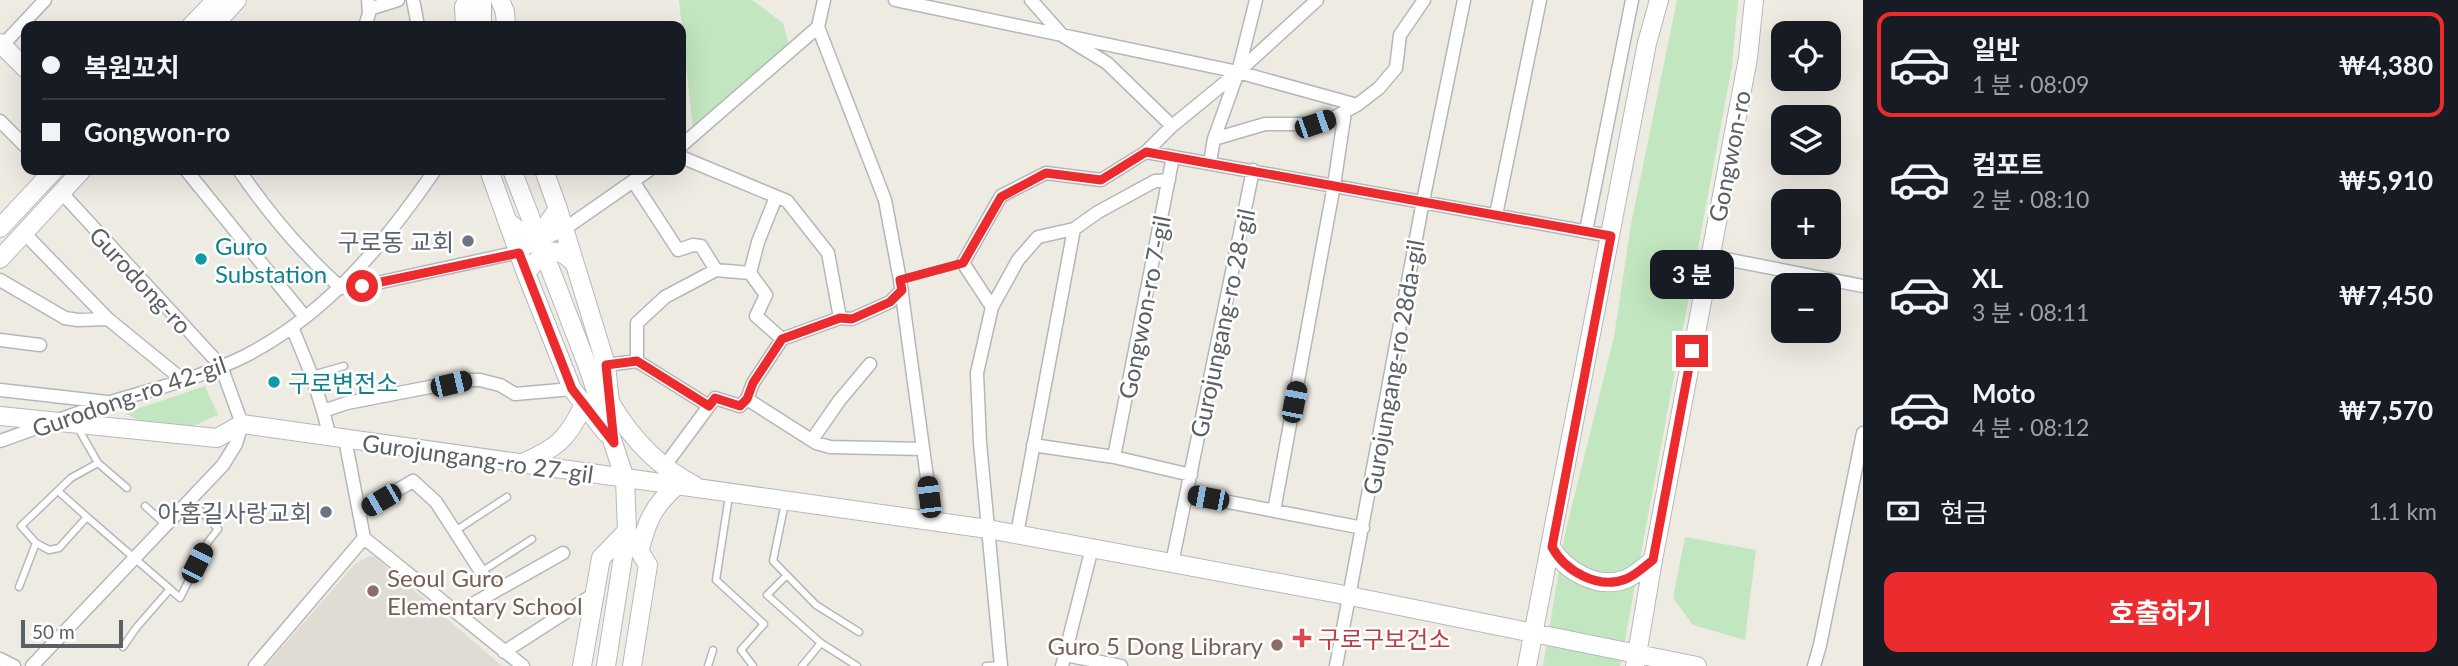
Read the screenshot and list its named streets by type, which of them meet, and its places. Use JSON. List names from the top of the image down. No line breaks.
{"streets":{"street":["Gongwon-ro","Gurodong-ro","Gongwon-ro 7-gil","Gurojungang-ro 28-gil","Gurojungang-ro 28da-gil","Gurodong-ro 42-gil","Gurojungang-ro 27-gil"]},"crossings":[["Gurodong-ro","Gurodong-ro 42-gil"],["Gurojungang-ro 28-gil","Gurojungang-ro 28da-gil"],["Gurodong-ro 42-gil","Gurojungang-ro 27-gil"]],"places":{"other":["구로동 교회","Guro Substation","구로변전소","아홉길사랑교회","Seoul Guro Elementary School","Guro 5 Dong Library"],"health":["구로구보건소"]},"scale_bar":"50 m","page":{"list":[{"name":"일반","note":"1 분 · 08:09","value":"₩4,380"},{"name":"컴포트","note":"2 분 · 08:10","value":"₩5,910"},{"name":"XL","note":"3 분 · 08:11","value":"₩7,450"},{"name":"Moto","note":"4 분 · 08:12","value":"₩7,570"}],"map_buttons":["+","−"],"banner":["복원꼬치","Gongwon-ro"],"bubble":"3 분","pay":["현금","1.1 km"],"buttons":"호출하기","scale":"50 m"}}
